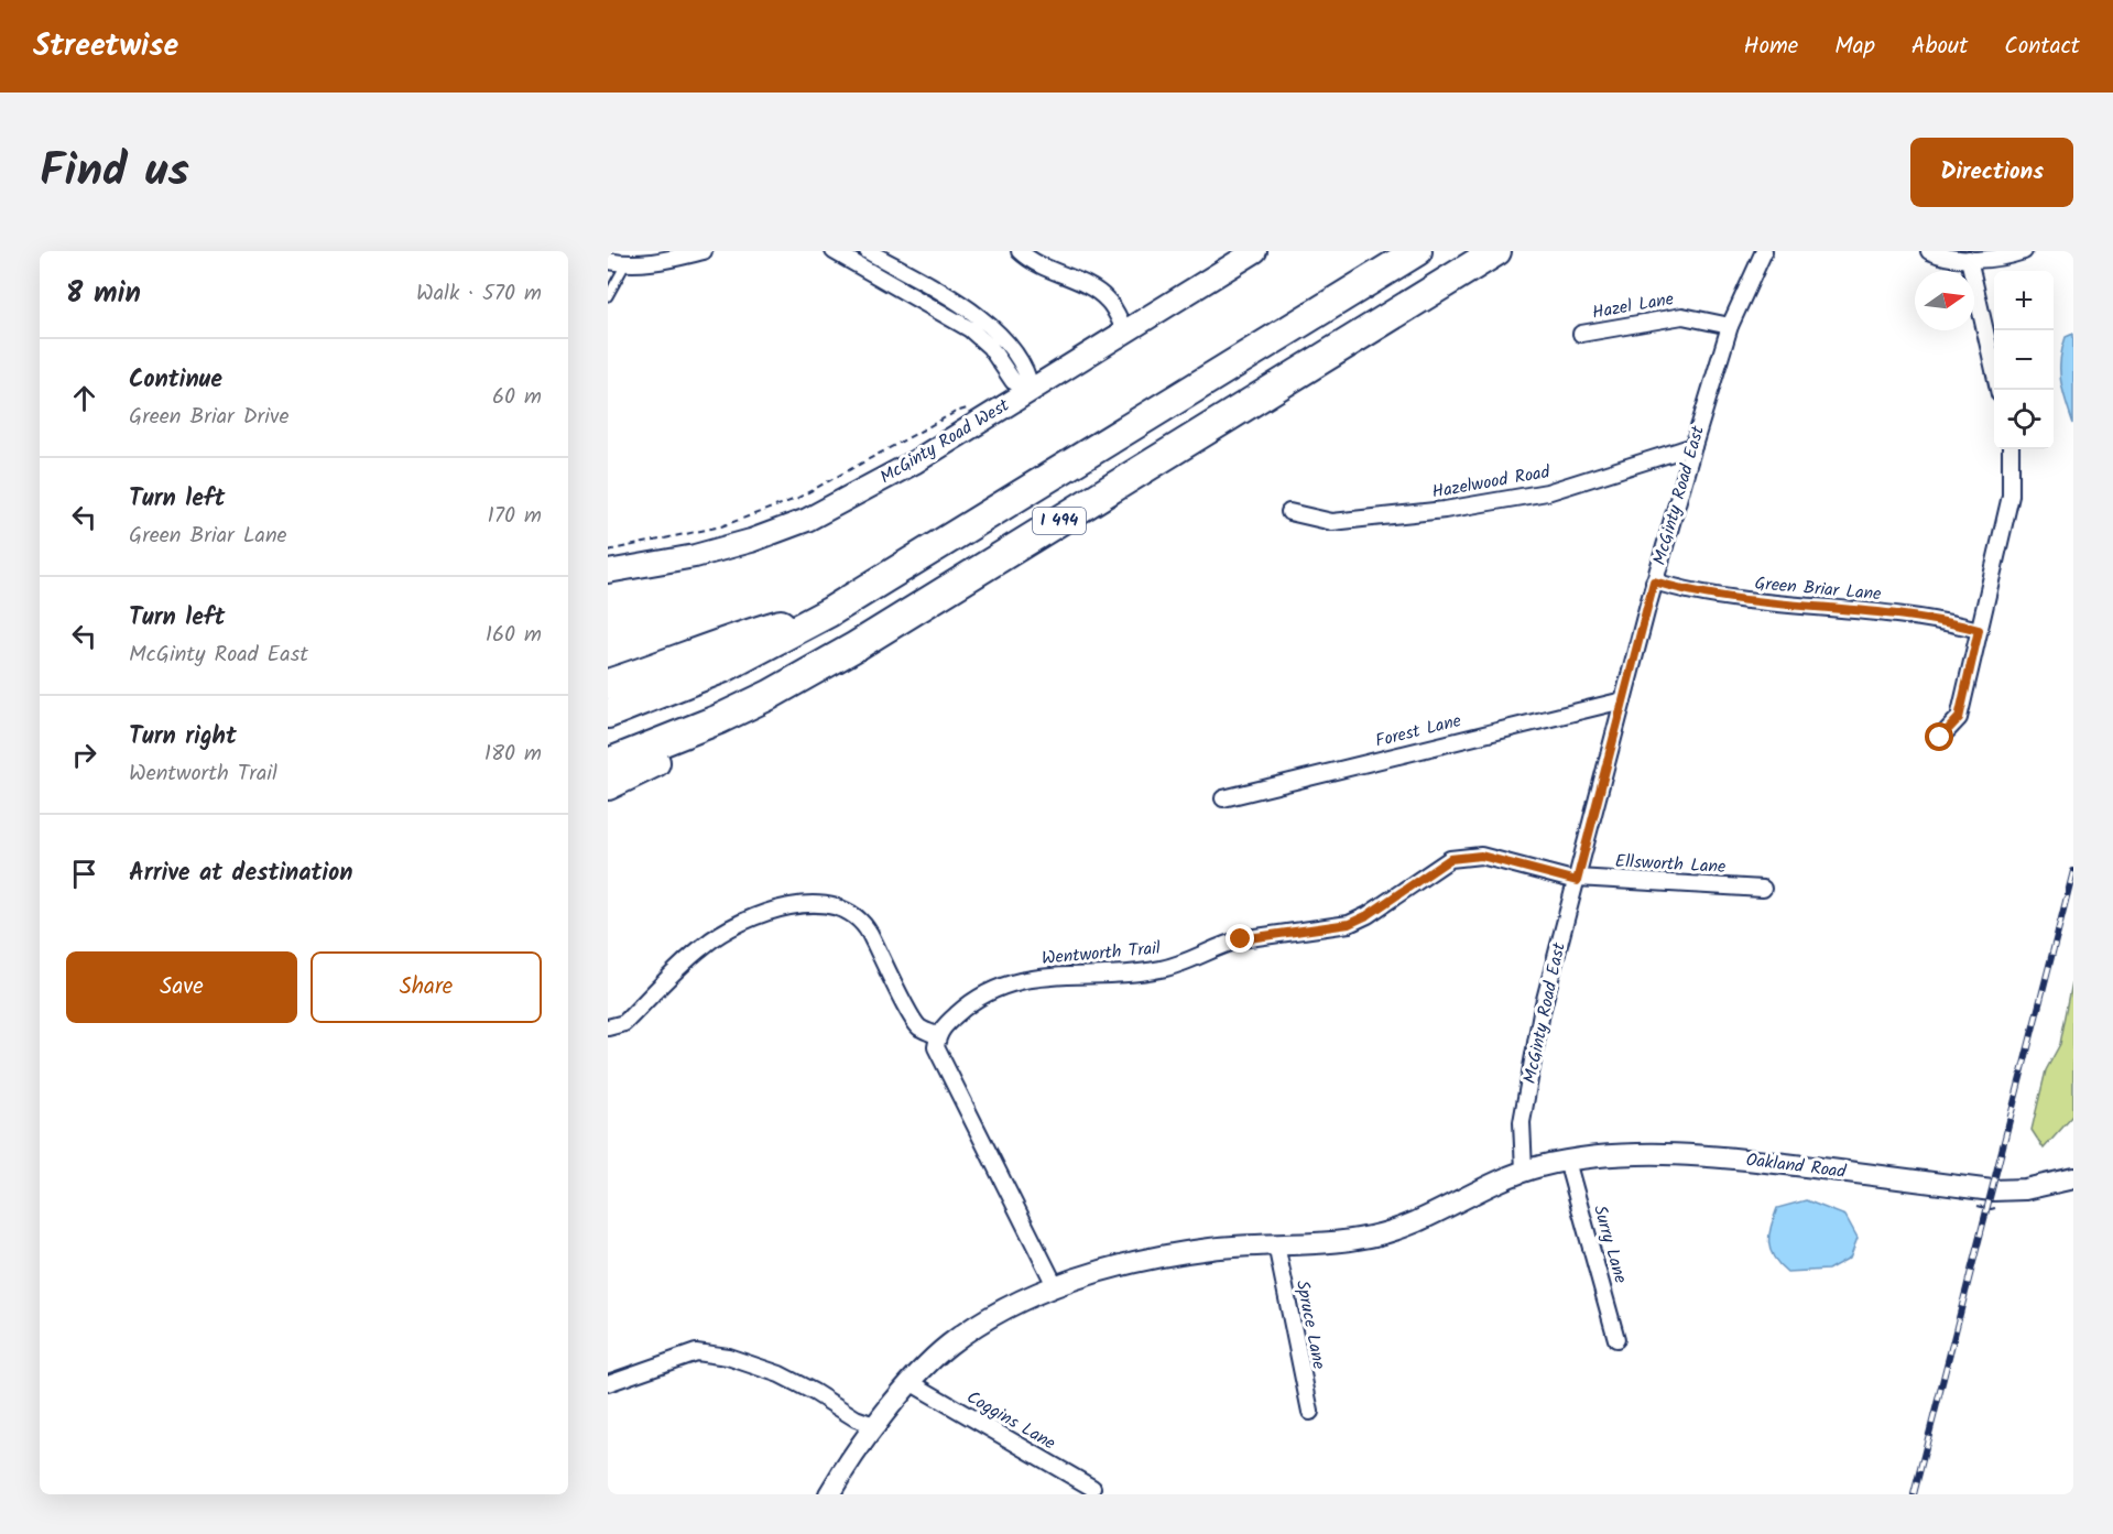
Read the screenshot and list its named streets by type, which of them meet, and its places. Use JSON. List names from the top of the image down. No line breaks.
{"streets":{"highway":["I 494"],"main road":["McGinty Road West"],"street":["Hazel Lane","Hazelwood Road","McGinty Road East","Green Briar Lane","Forest Lane","Ellsworth Lane","Wentworth Trail","Oakland Road","Surry Lane","Spruce Lane","Coggins Lane"]},"crossings":[["Hazel Lane","McGinty Road East"],["Hazelwood Road","McGinty Road East"],["McGinty Road East","Green Briar Lane"],["McGinty Road East","Forest Lane"],["McGinty Road East","Ellsworth Lane"],["McGinty Road East","Wentworth Trail"],["McGinty Road East","Oakland Road"],["Ellsworth Lane","Wentworth Trail"],["Oakland Road","Surry Lane"]],"north":"right","page":{"header":"Streetwise","nav":["Home","Map","About","Contact"],"title":"Find us","buttons":["Directions",["Save","Share"]],"heading":["8 min","Walk · 570 m"],"map_buttons":["+","−"],"list":[["Continue","Green Briar Drive","60 m"],["Turn left","Green Briar Lane","170 m"],["Turn left","McGinty Road East","160 m"],["Turn right","Wentworth Trail","180 m"],"Arrive at destination"]}}
